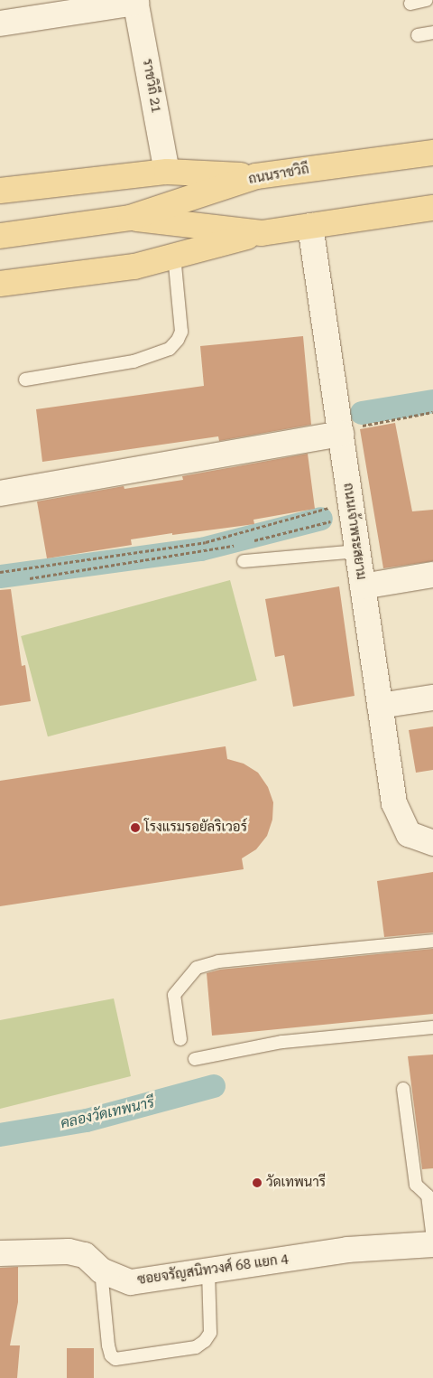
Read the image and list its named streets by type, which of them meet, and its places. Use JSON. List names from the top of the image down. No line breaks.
{"streets":{"main road":["ถนนราชวิถี"],"street":["ราชวิถี 21","ถนนเจ้าพระสยาม","ซอยจรัญสนิทวงศ์ 68 แยก 4"]},"crossings":[["ถนนราชวิถี","ถนนเจ้าพระสยาม"]],"water":["คลองวัดเทพนารี"],"places":["โรงแรมรอยัลริเวอร์","วัดเทพนารี"]}
